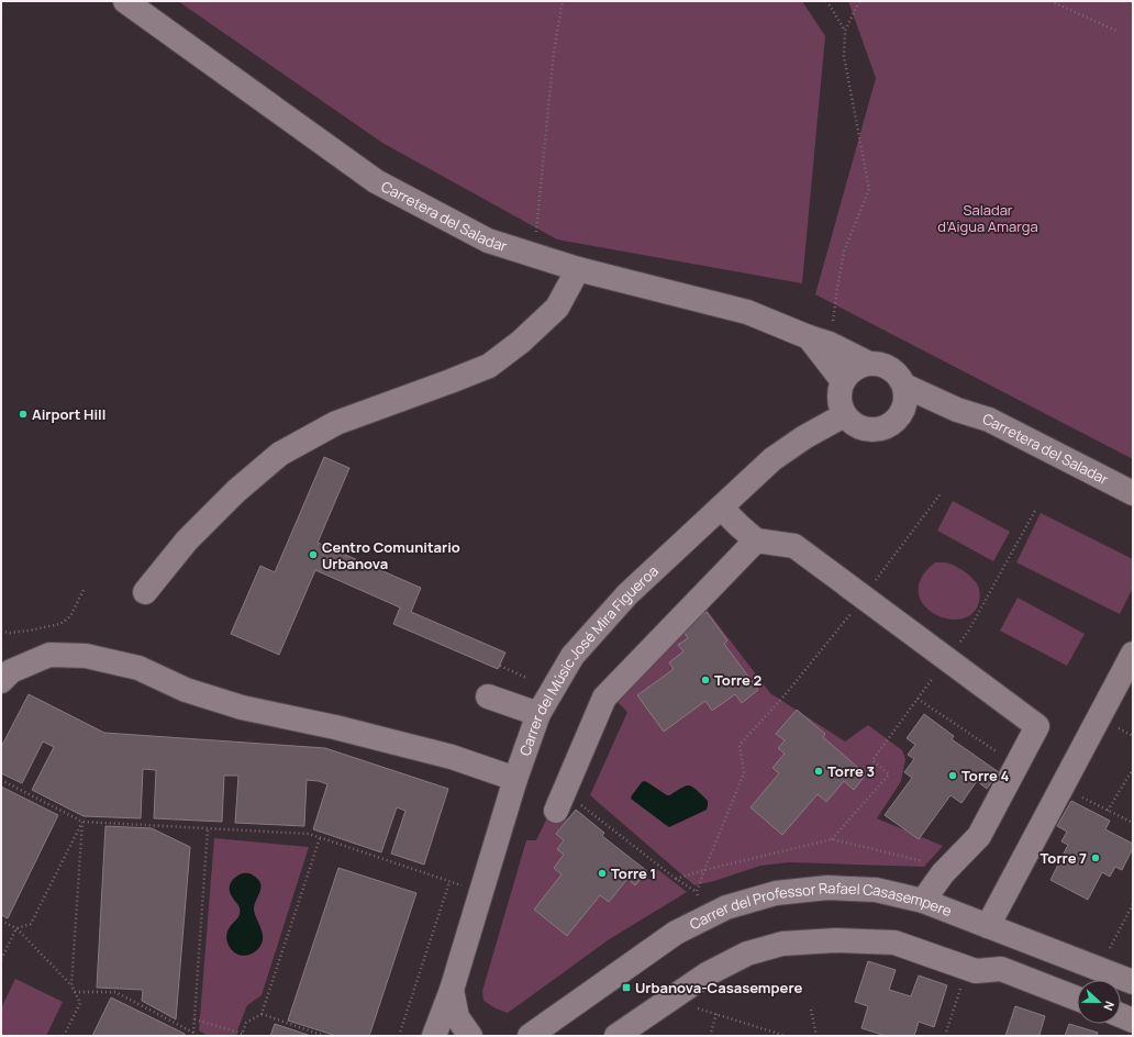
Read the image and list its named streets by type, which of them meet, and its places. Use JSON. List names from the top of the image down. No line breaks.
{"streets":{"street":["Carretera del Saladar","Carrer del Músic José Mira Figueroa","Carrer del Professor Rafael Casasempere"]},"crossings":[["Carretera del Saladar","Carrer del Músic José Mira Figueroa"]],"parks":["Saladar d’Aigua Amarga"],"places":{"other":["Airport Hill","Centro Comunitario Urbanova","Torre 2","Torre 3","Torre 4","Torre 7","Torre 1"],"transit":["Urbanova-Casasempere"]},"north":"right"}
